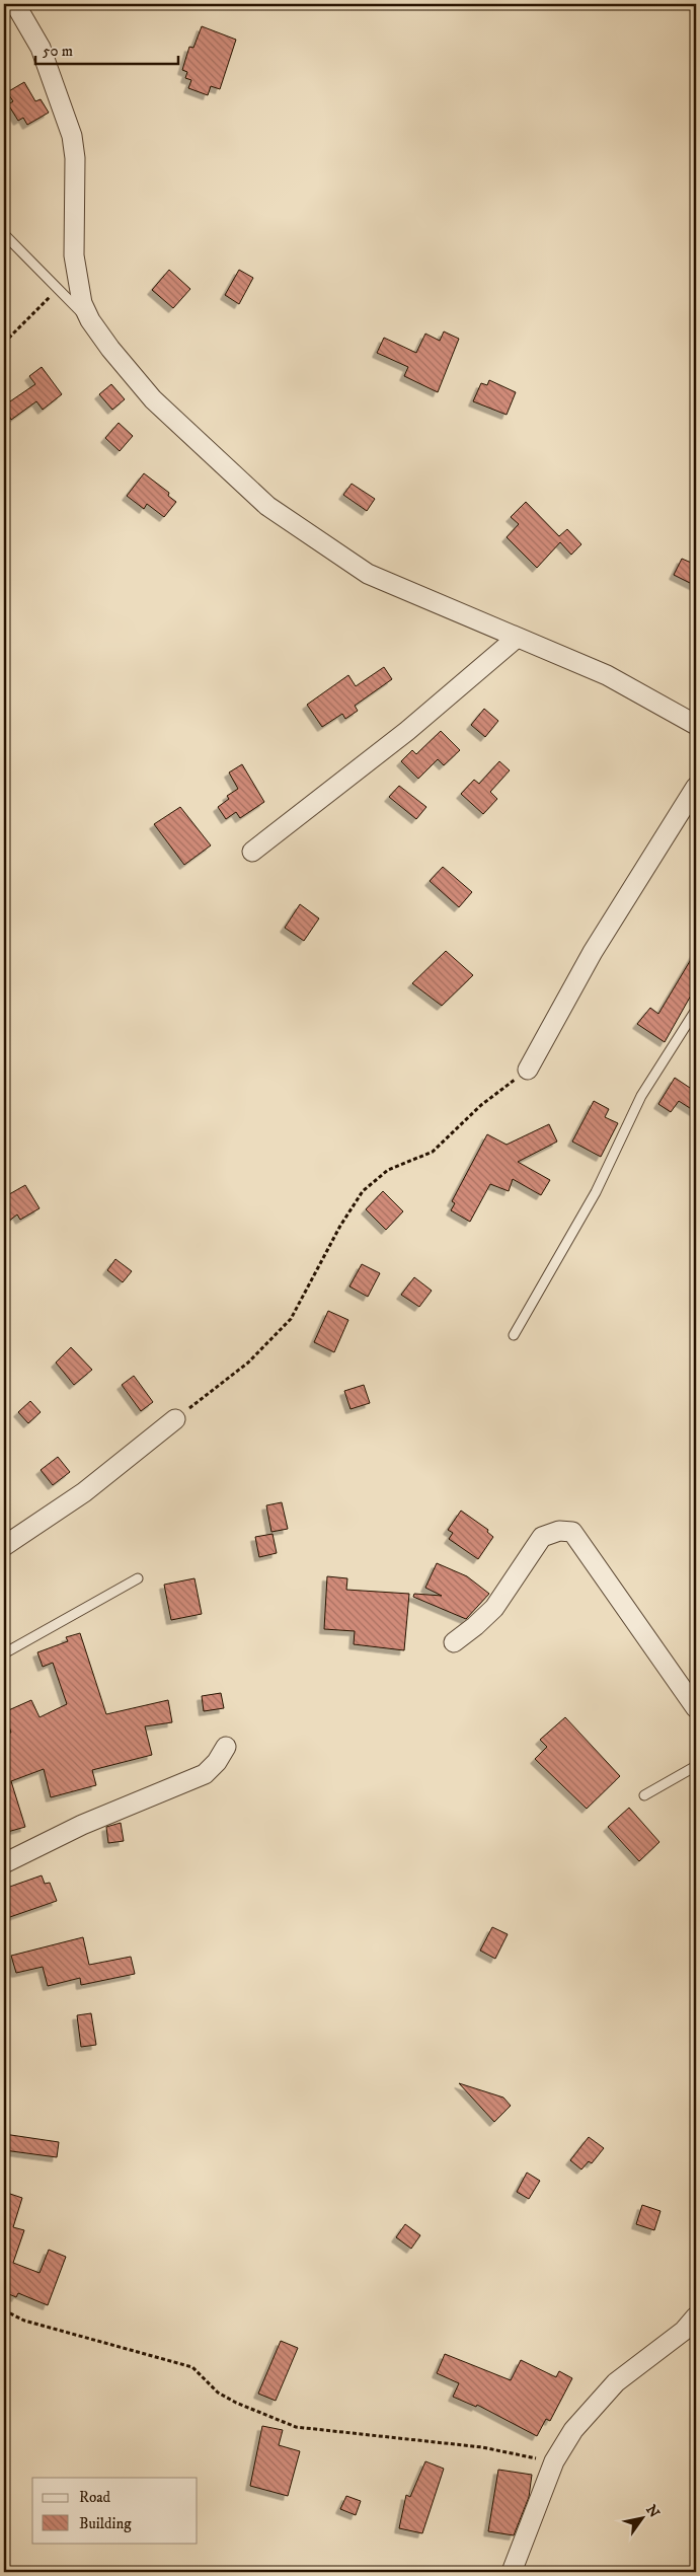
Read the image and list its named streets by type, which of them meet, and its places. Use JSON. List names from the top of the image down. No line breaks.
{"legend":["Road","Building"],"scale_bar":"50 m","north":"top right"}
